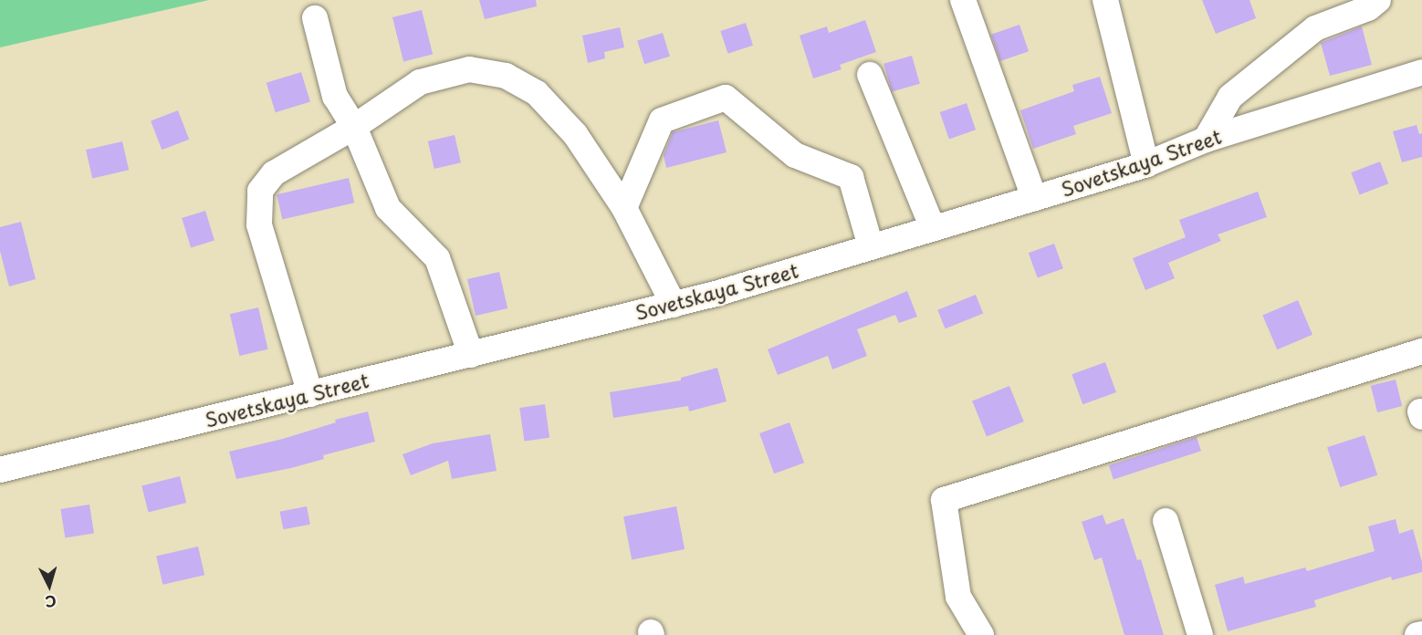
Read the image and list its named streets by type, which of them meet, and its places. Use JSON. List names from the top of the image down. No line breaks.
{"streets":{"street":["Sovetskaya Street"]},"north":"bottom"}
